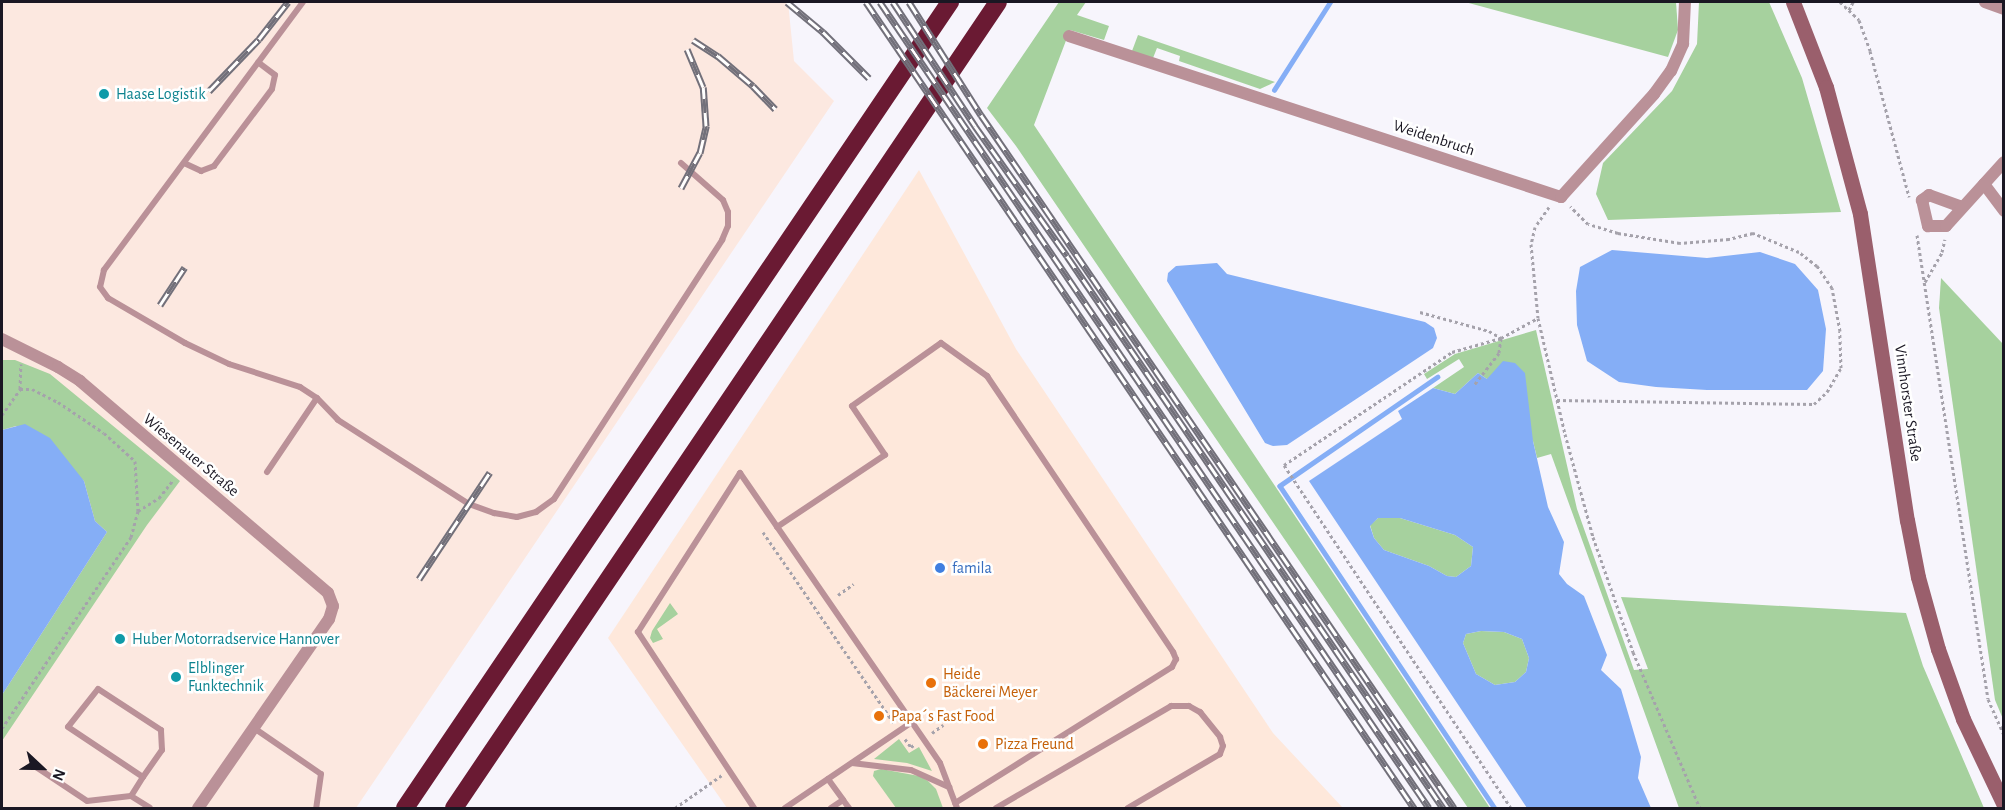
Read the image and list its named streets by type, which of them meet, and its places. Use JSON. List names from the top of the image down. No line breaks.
{"streets":{"street":["Weidenbruch","Vinnhorster Straße","Wiesenauer Straße"]},"places":["Haase Logistik","famila","Huber Motorradservice Hannover","Elblinger Funktechnik","Heide Bäckerei Meyer","Papa´s Fast Food","Pizza Freund"],"north":"right"}
